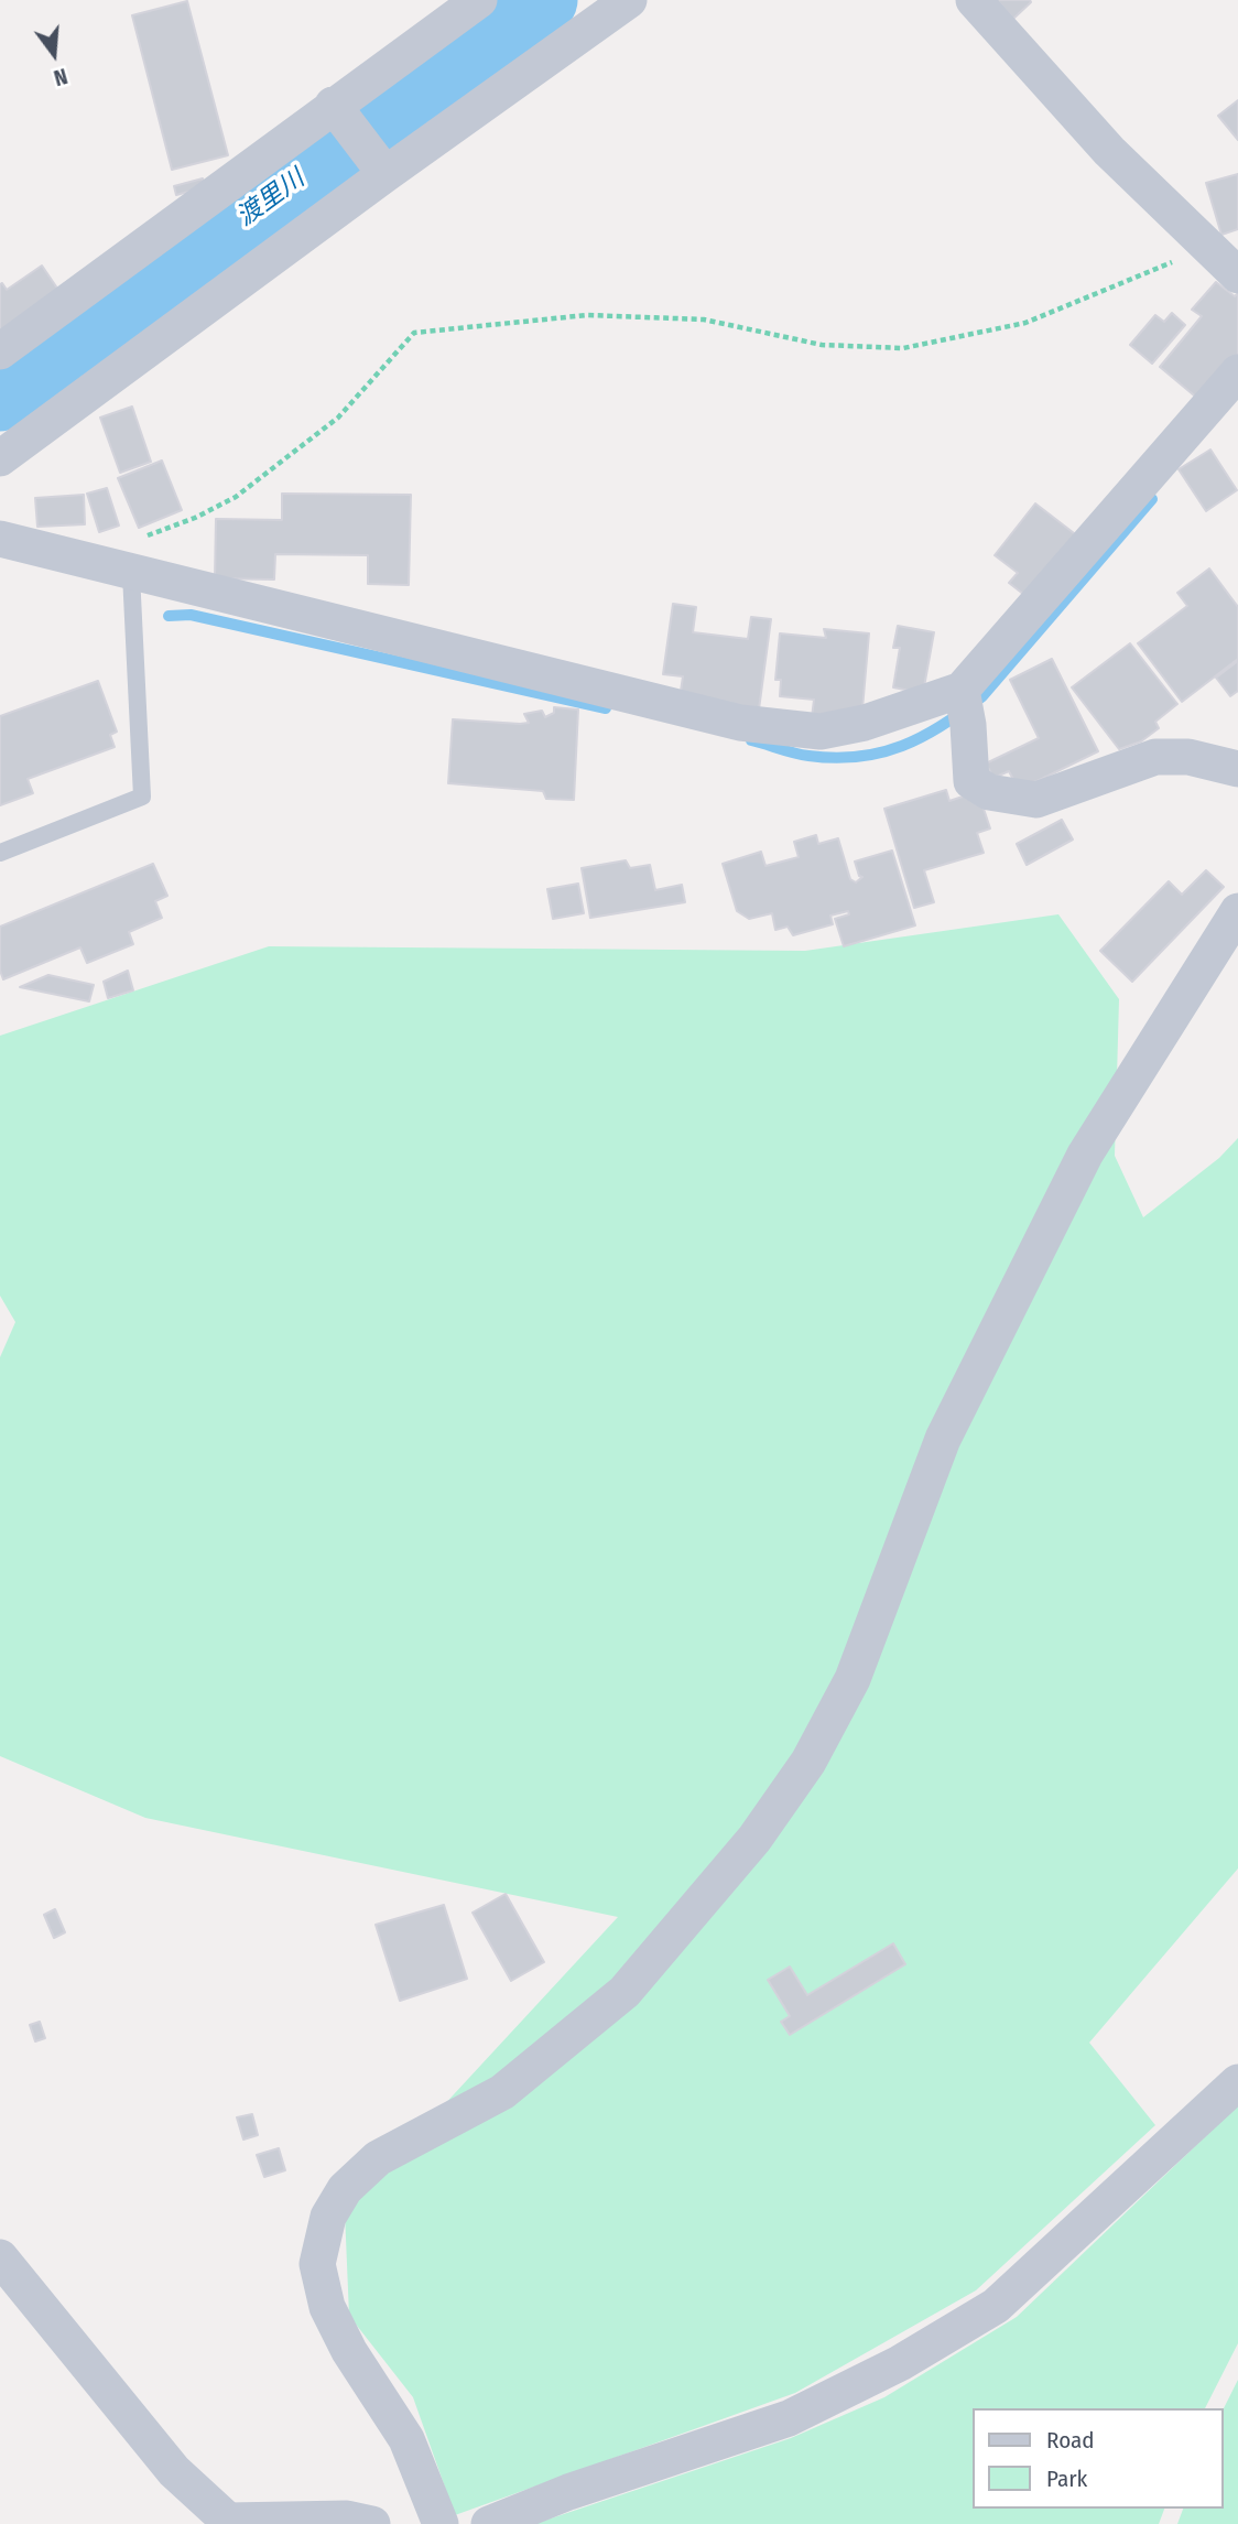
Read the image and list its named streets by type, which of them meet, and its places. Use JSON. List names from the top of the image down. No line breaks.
{"water":["渡里川"],"legend":["Road","Park"],"north":"bottom"}
